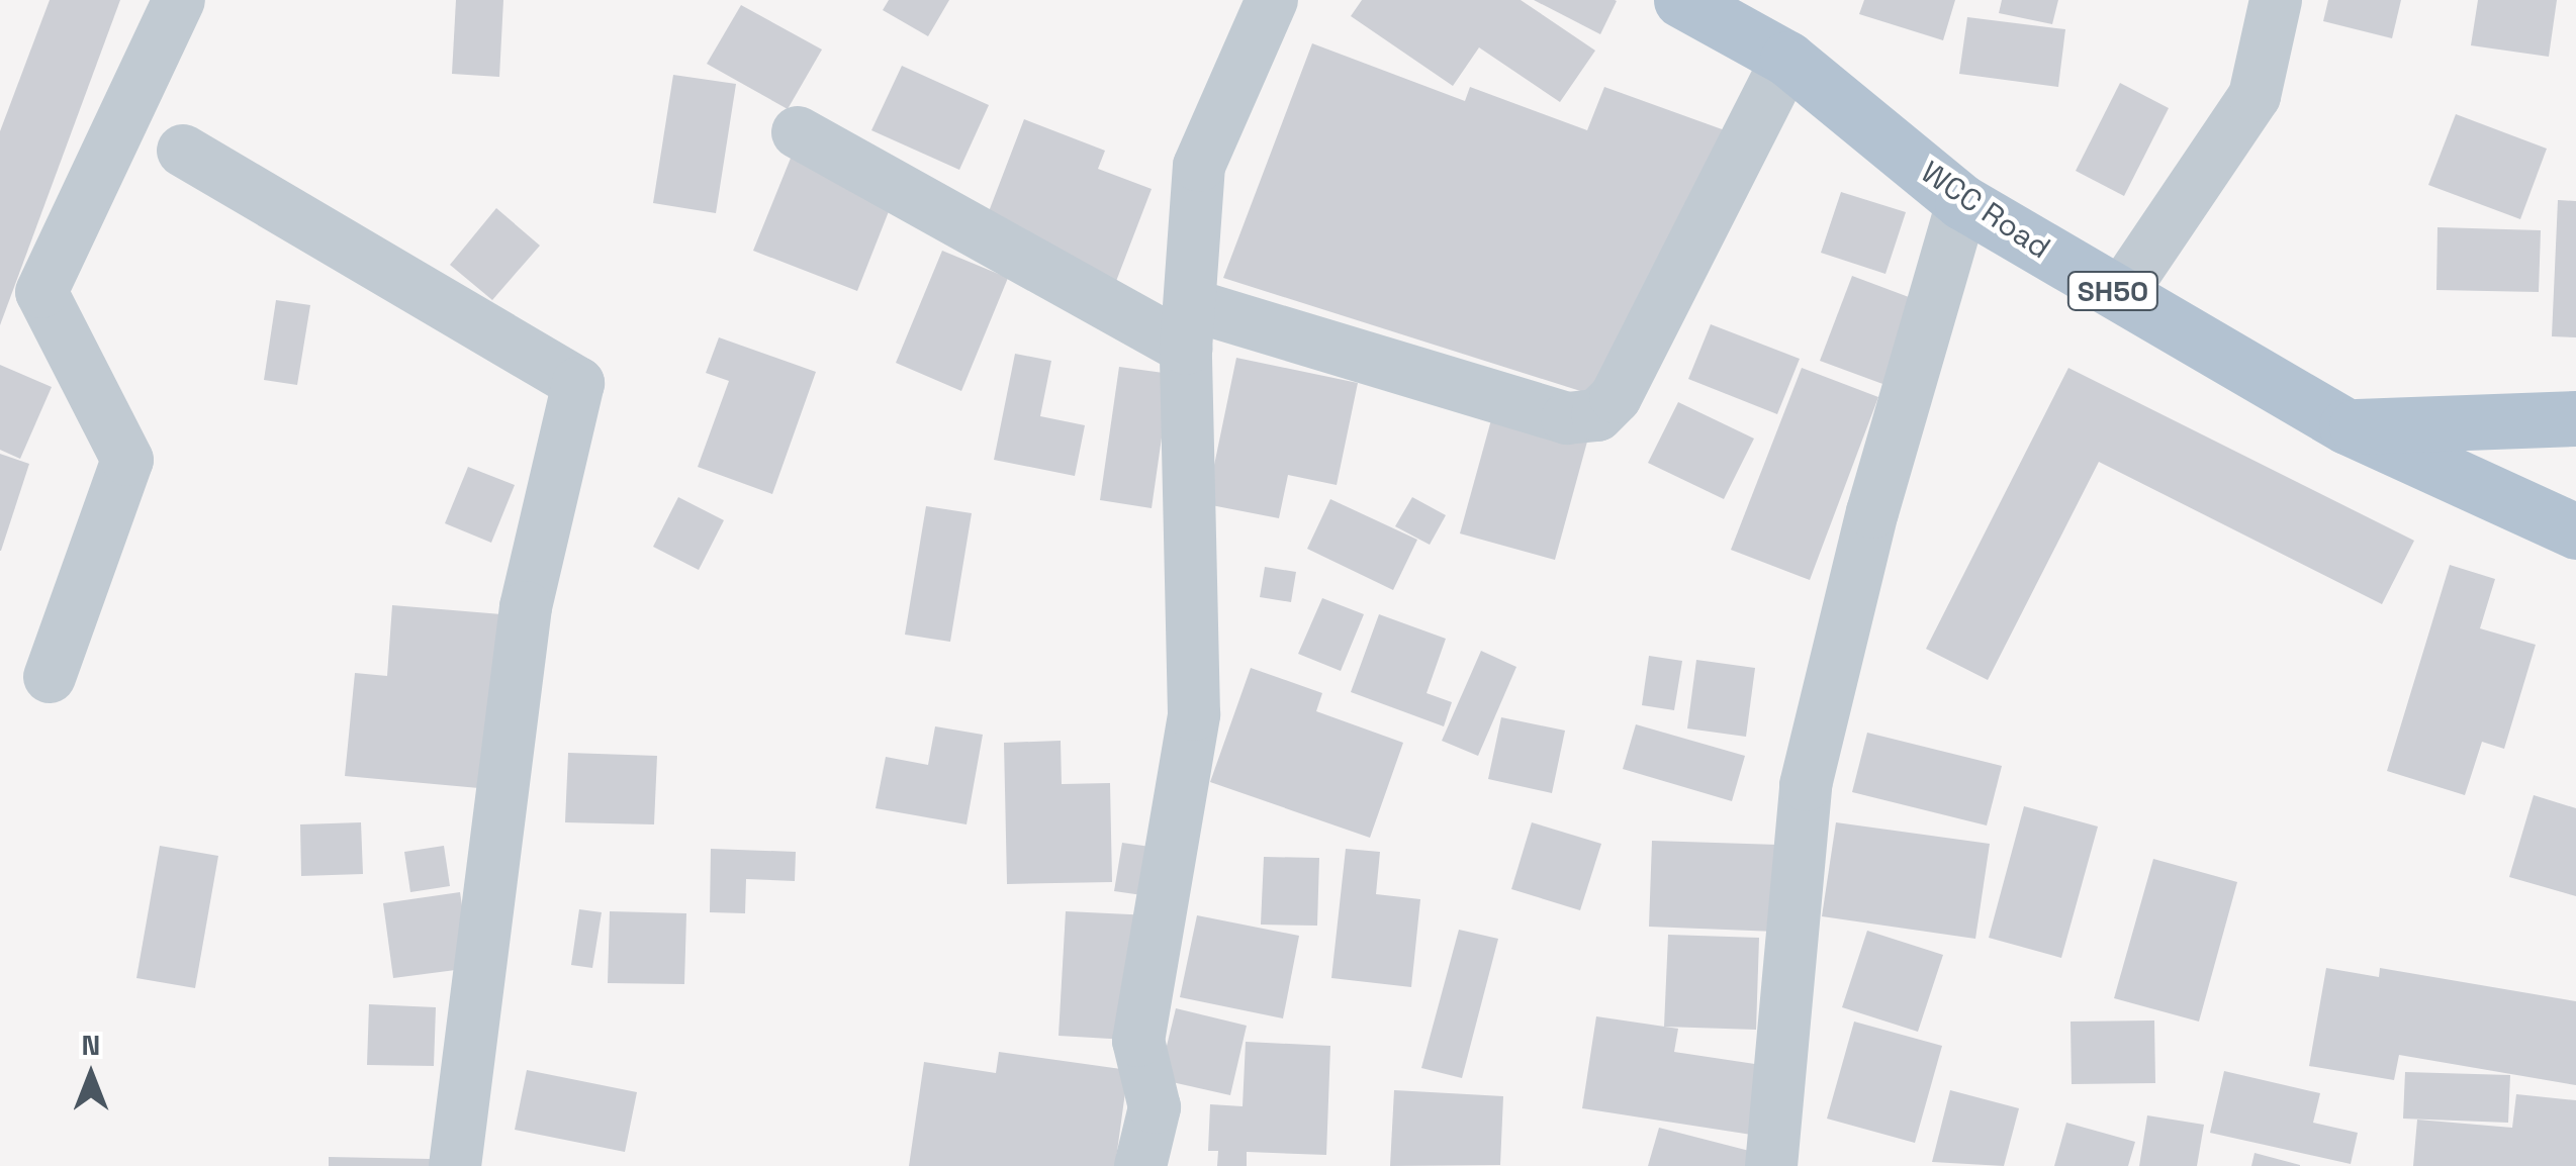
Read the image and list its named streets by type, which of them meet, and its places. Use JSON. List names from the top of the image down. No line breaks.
{"streets":{"main road":["WCC Road","SH50"]},"north":"top"}
